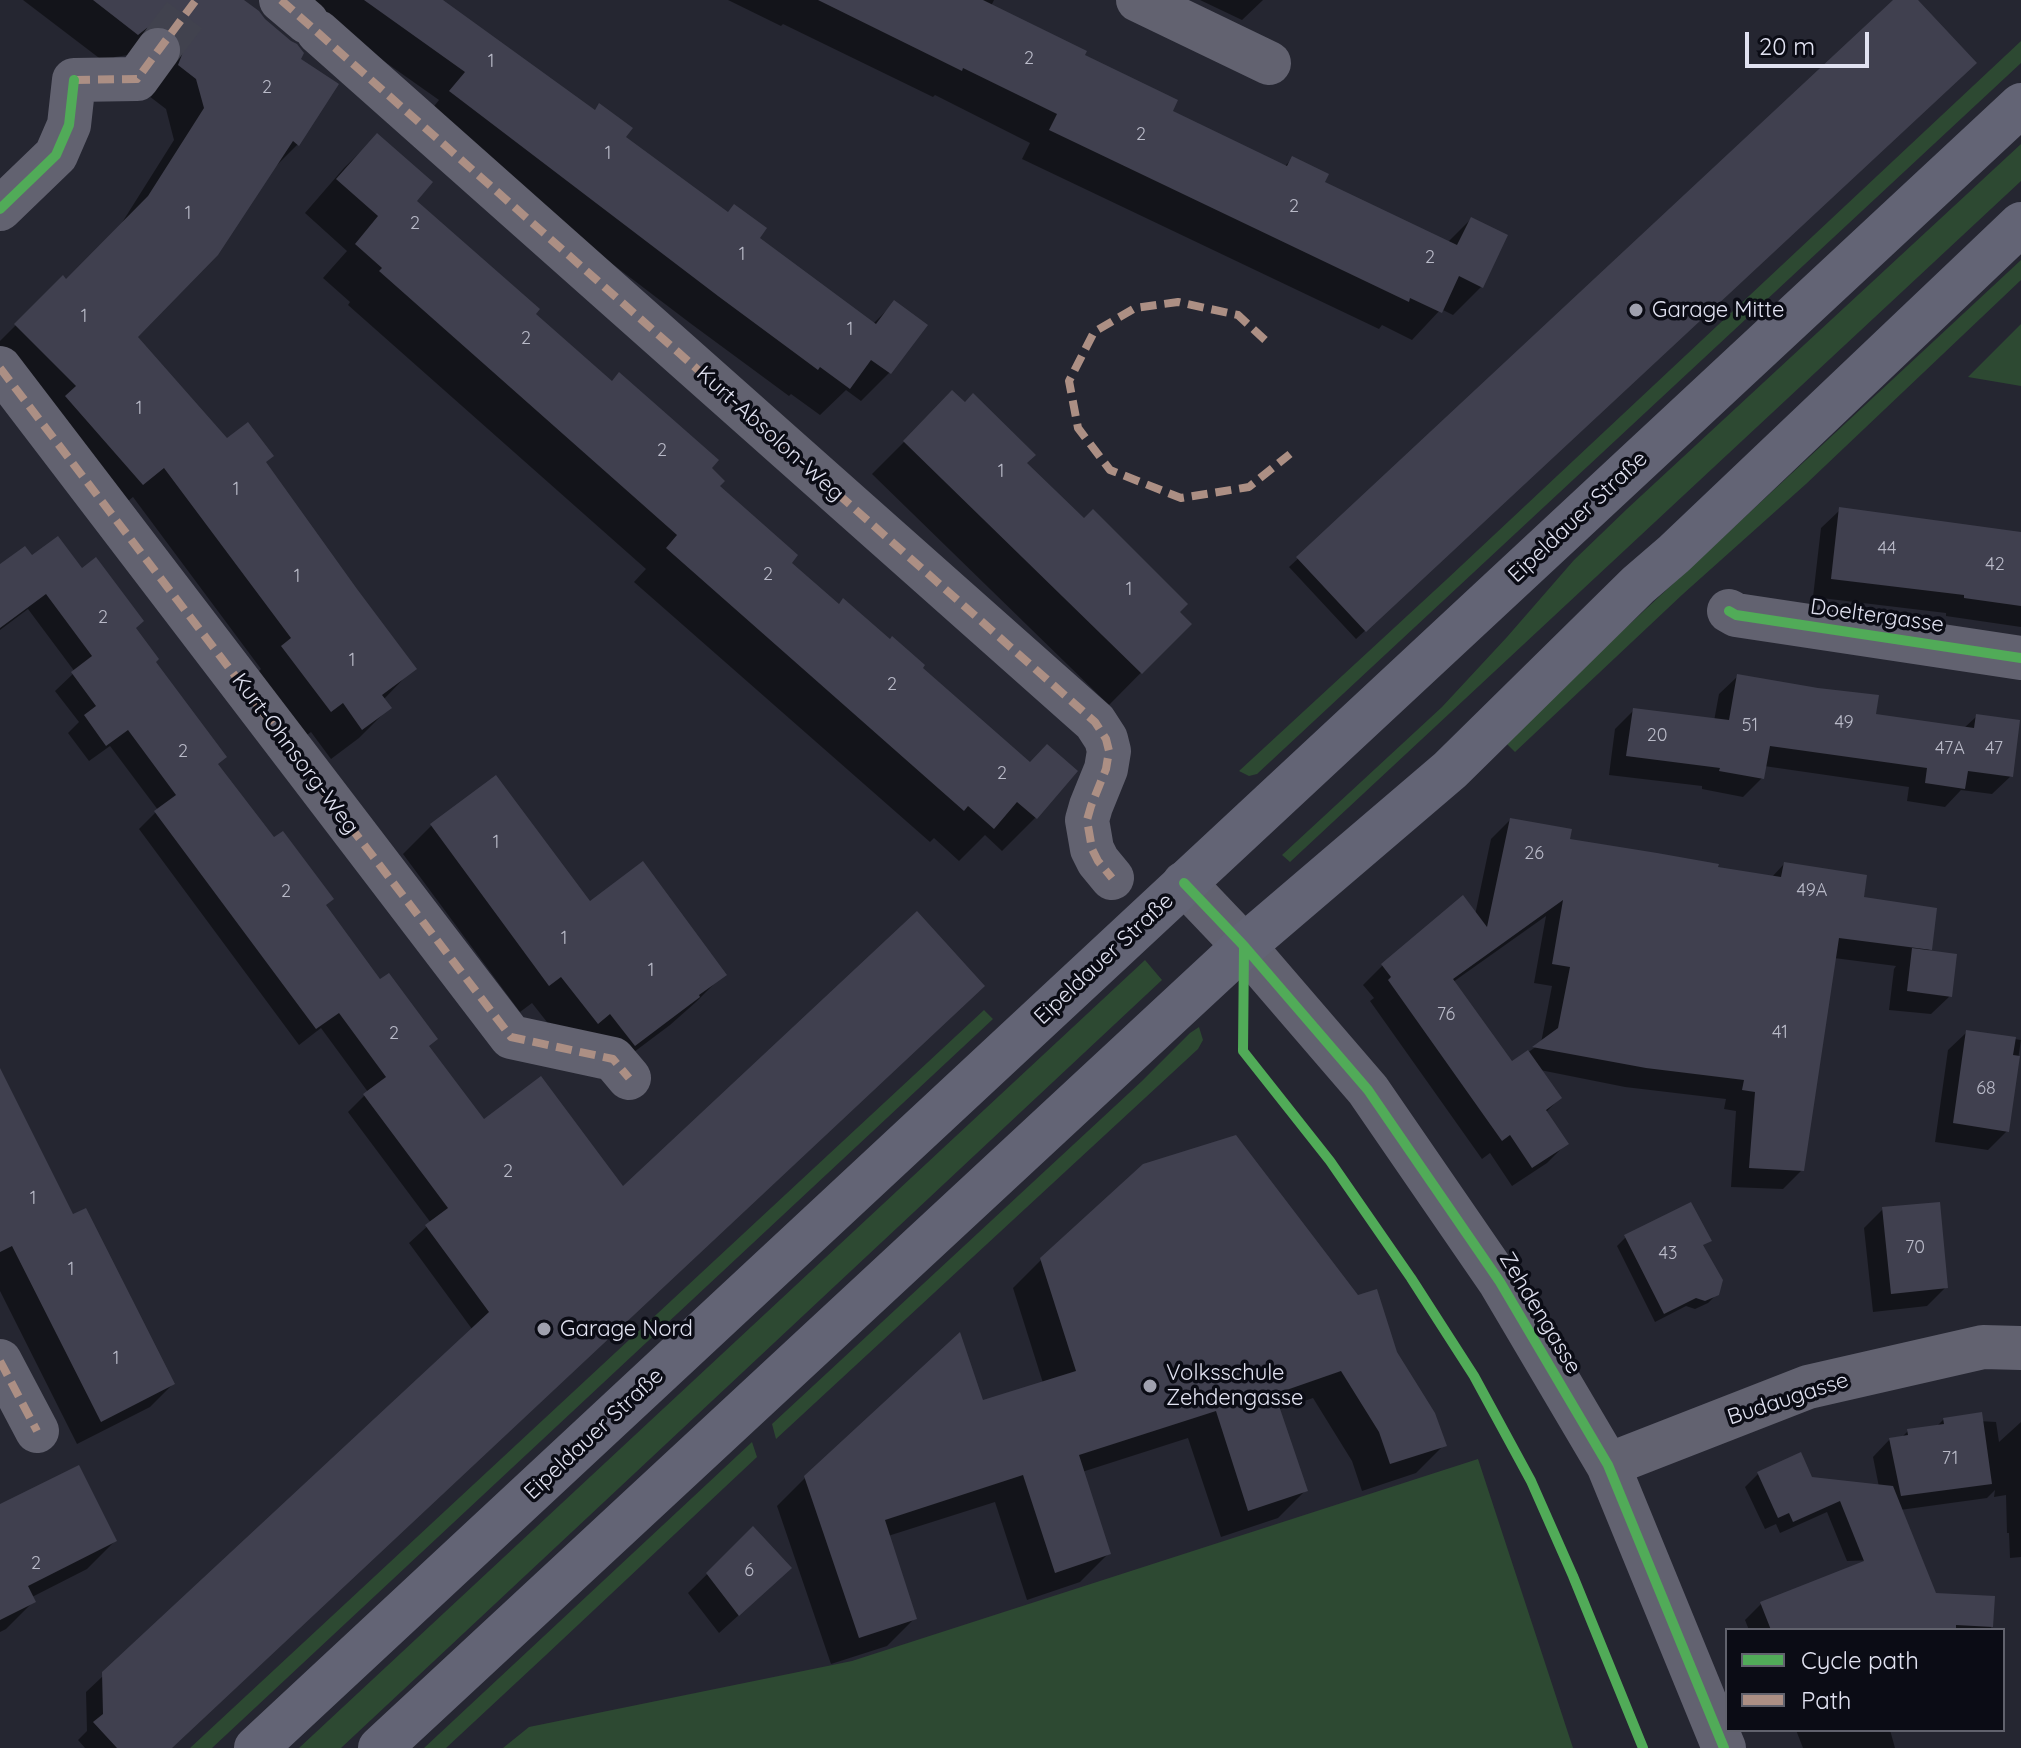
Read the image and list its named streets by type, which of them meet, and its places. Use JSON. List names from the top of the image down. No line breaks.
{"streets":{"main road":["Eipeldauer Straße"],"street":["Kurt-Absolon-Weg","Doeltergasse","Kurt-Ohnsorg-Weg","Zehdengasse","Budaugasse"]},"crossings":[["Eipeldauer Straße","Zehdengasse"],["Zehdengasse","Budaugasse"]],"places":["Garage Mitte","Garage Nord","Volksschule Zehdengasse"],"house_numbers":["2","1","2","2","1","2","1","2","1","2","1","1","2","1","2","1","1","44","42","2","1","1","2","1","2","49","51","20","47A","47","2","2","1","26","49A","2","1","1","76","41","2","68","2","1","70","43","1","1","71","2","6"],"legend":["Cycle path","Path"],"scale_bar":"20 m"}
